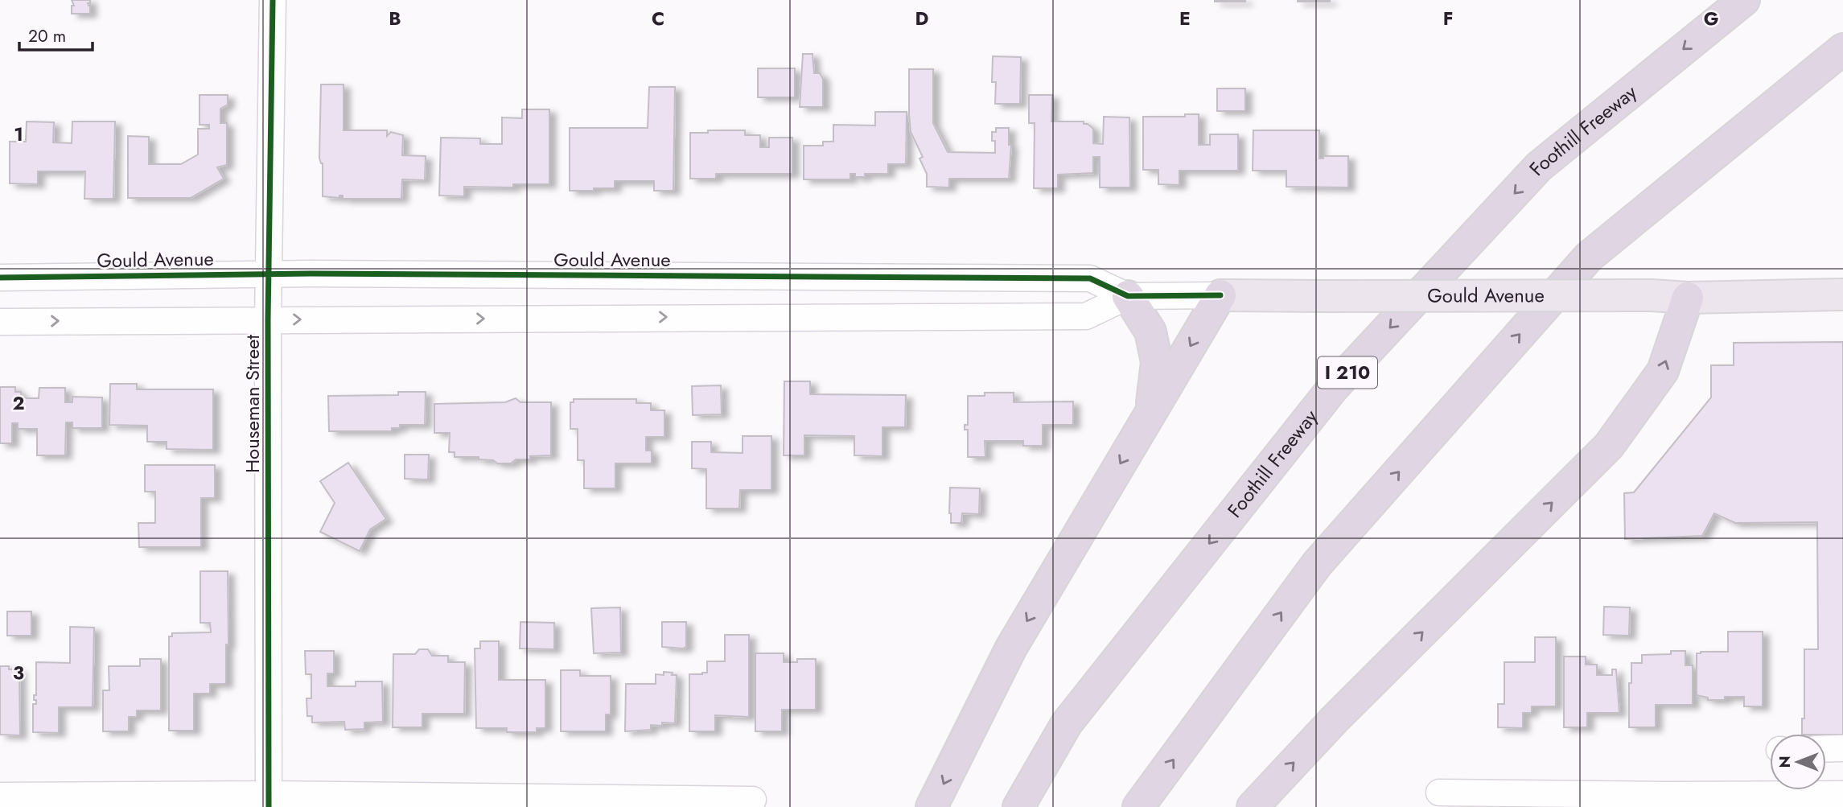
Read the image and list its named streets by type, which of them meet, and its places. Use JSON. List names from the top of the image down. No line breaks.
{"streets":{"highway":["Foothill Freeway","I 210"],"main road":["Gould Avenue"],"street":["Houseman Street"]},"crossings":[["Gould Avenue","Houseman Street"]],"scale_bar":"20 m","north":"left","grid":{"columns":["B","C","D","E","F","G"],"rows":["1","2","3"]}}
